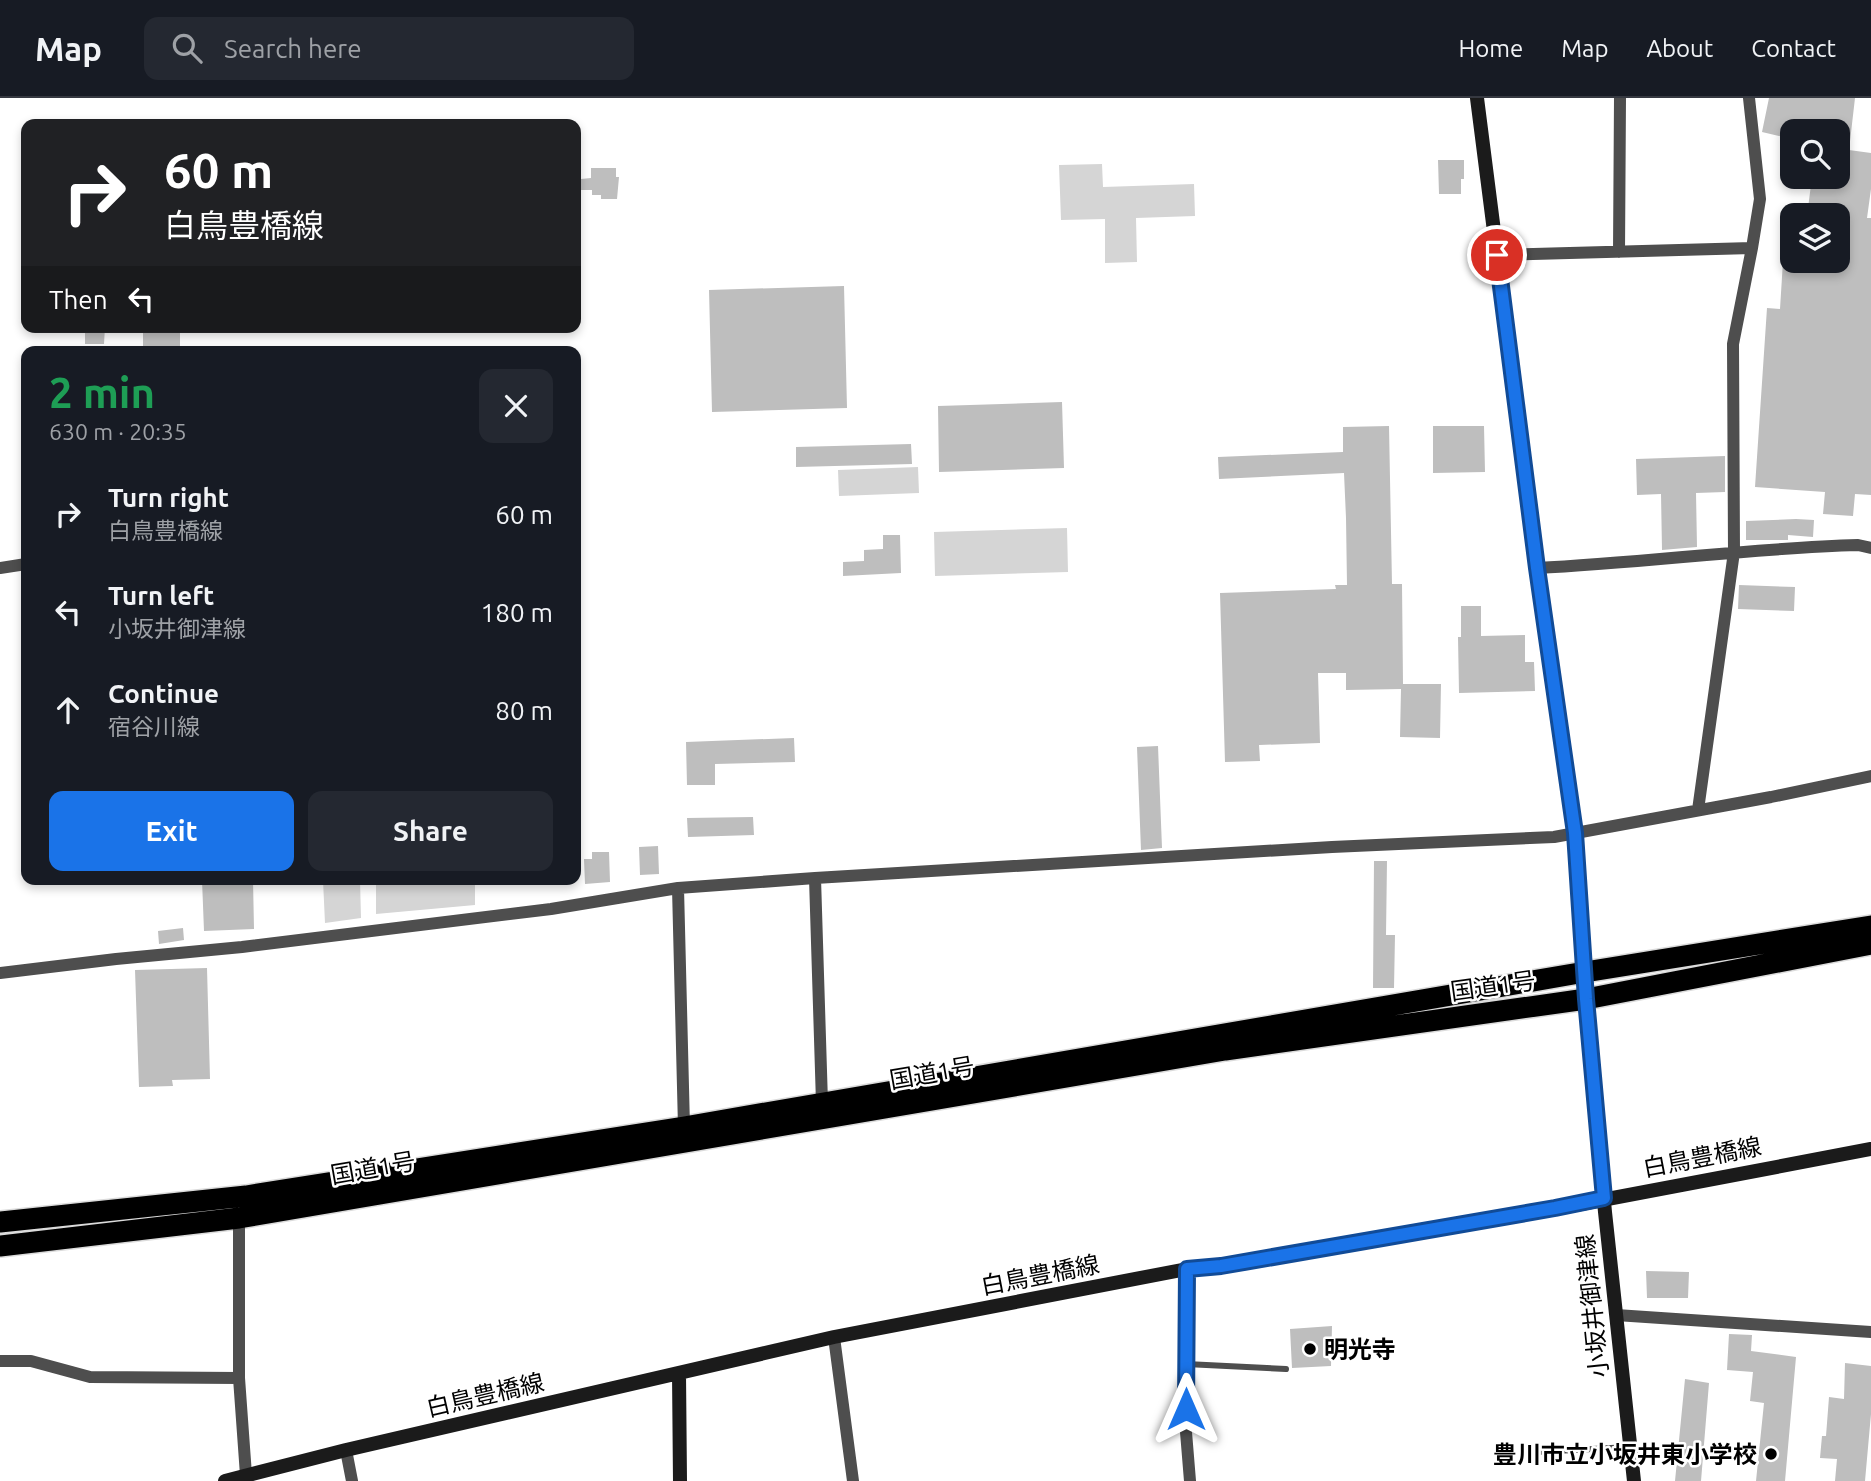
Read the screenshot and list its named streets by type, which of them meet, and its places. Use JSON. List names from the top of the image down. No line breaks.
{"streets":{"highway":["国道1号"],"main road":["白鳥豊橋線","小坂井御津線"]},"crossings":[["国道1号","小坂井御津線"],["白鳥豊橋線","小坂井御津線"]],"places":["明光寺","豊川市立小坂井東小学校"],"page":{"header":"Map","search":"Search here","nav":["Home","Map","About","Contact"],"turn":["60 m","白鳥豊橋線"],"then":"Then","heading":["2 min","630 m · 20:35"],"list":[{"name":"Turn right","note":"白鳥豊橋線","value":"60 m"},{"name":"Turn left","note":"小坂井御津線","value":"180 m"},{"name":"Continue","note":"宿谷川線","value":"80 m"}],"buttons":["Exit","Share"]}}
